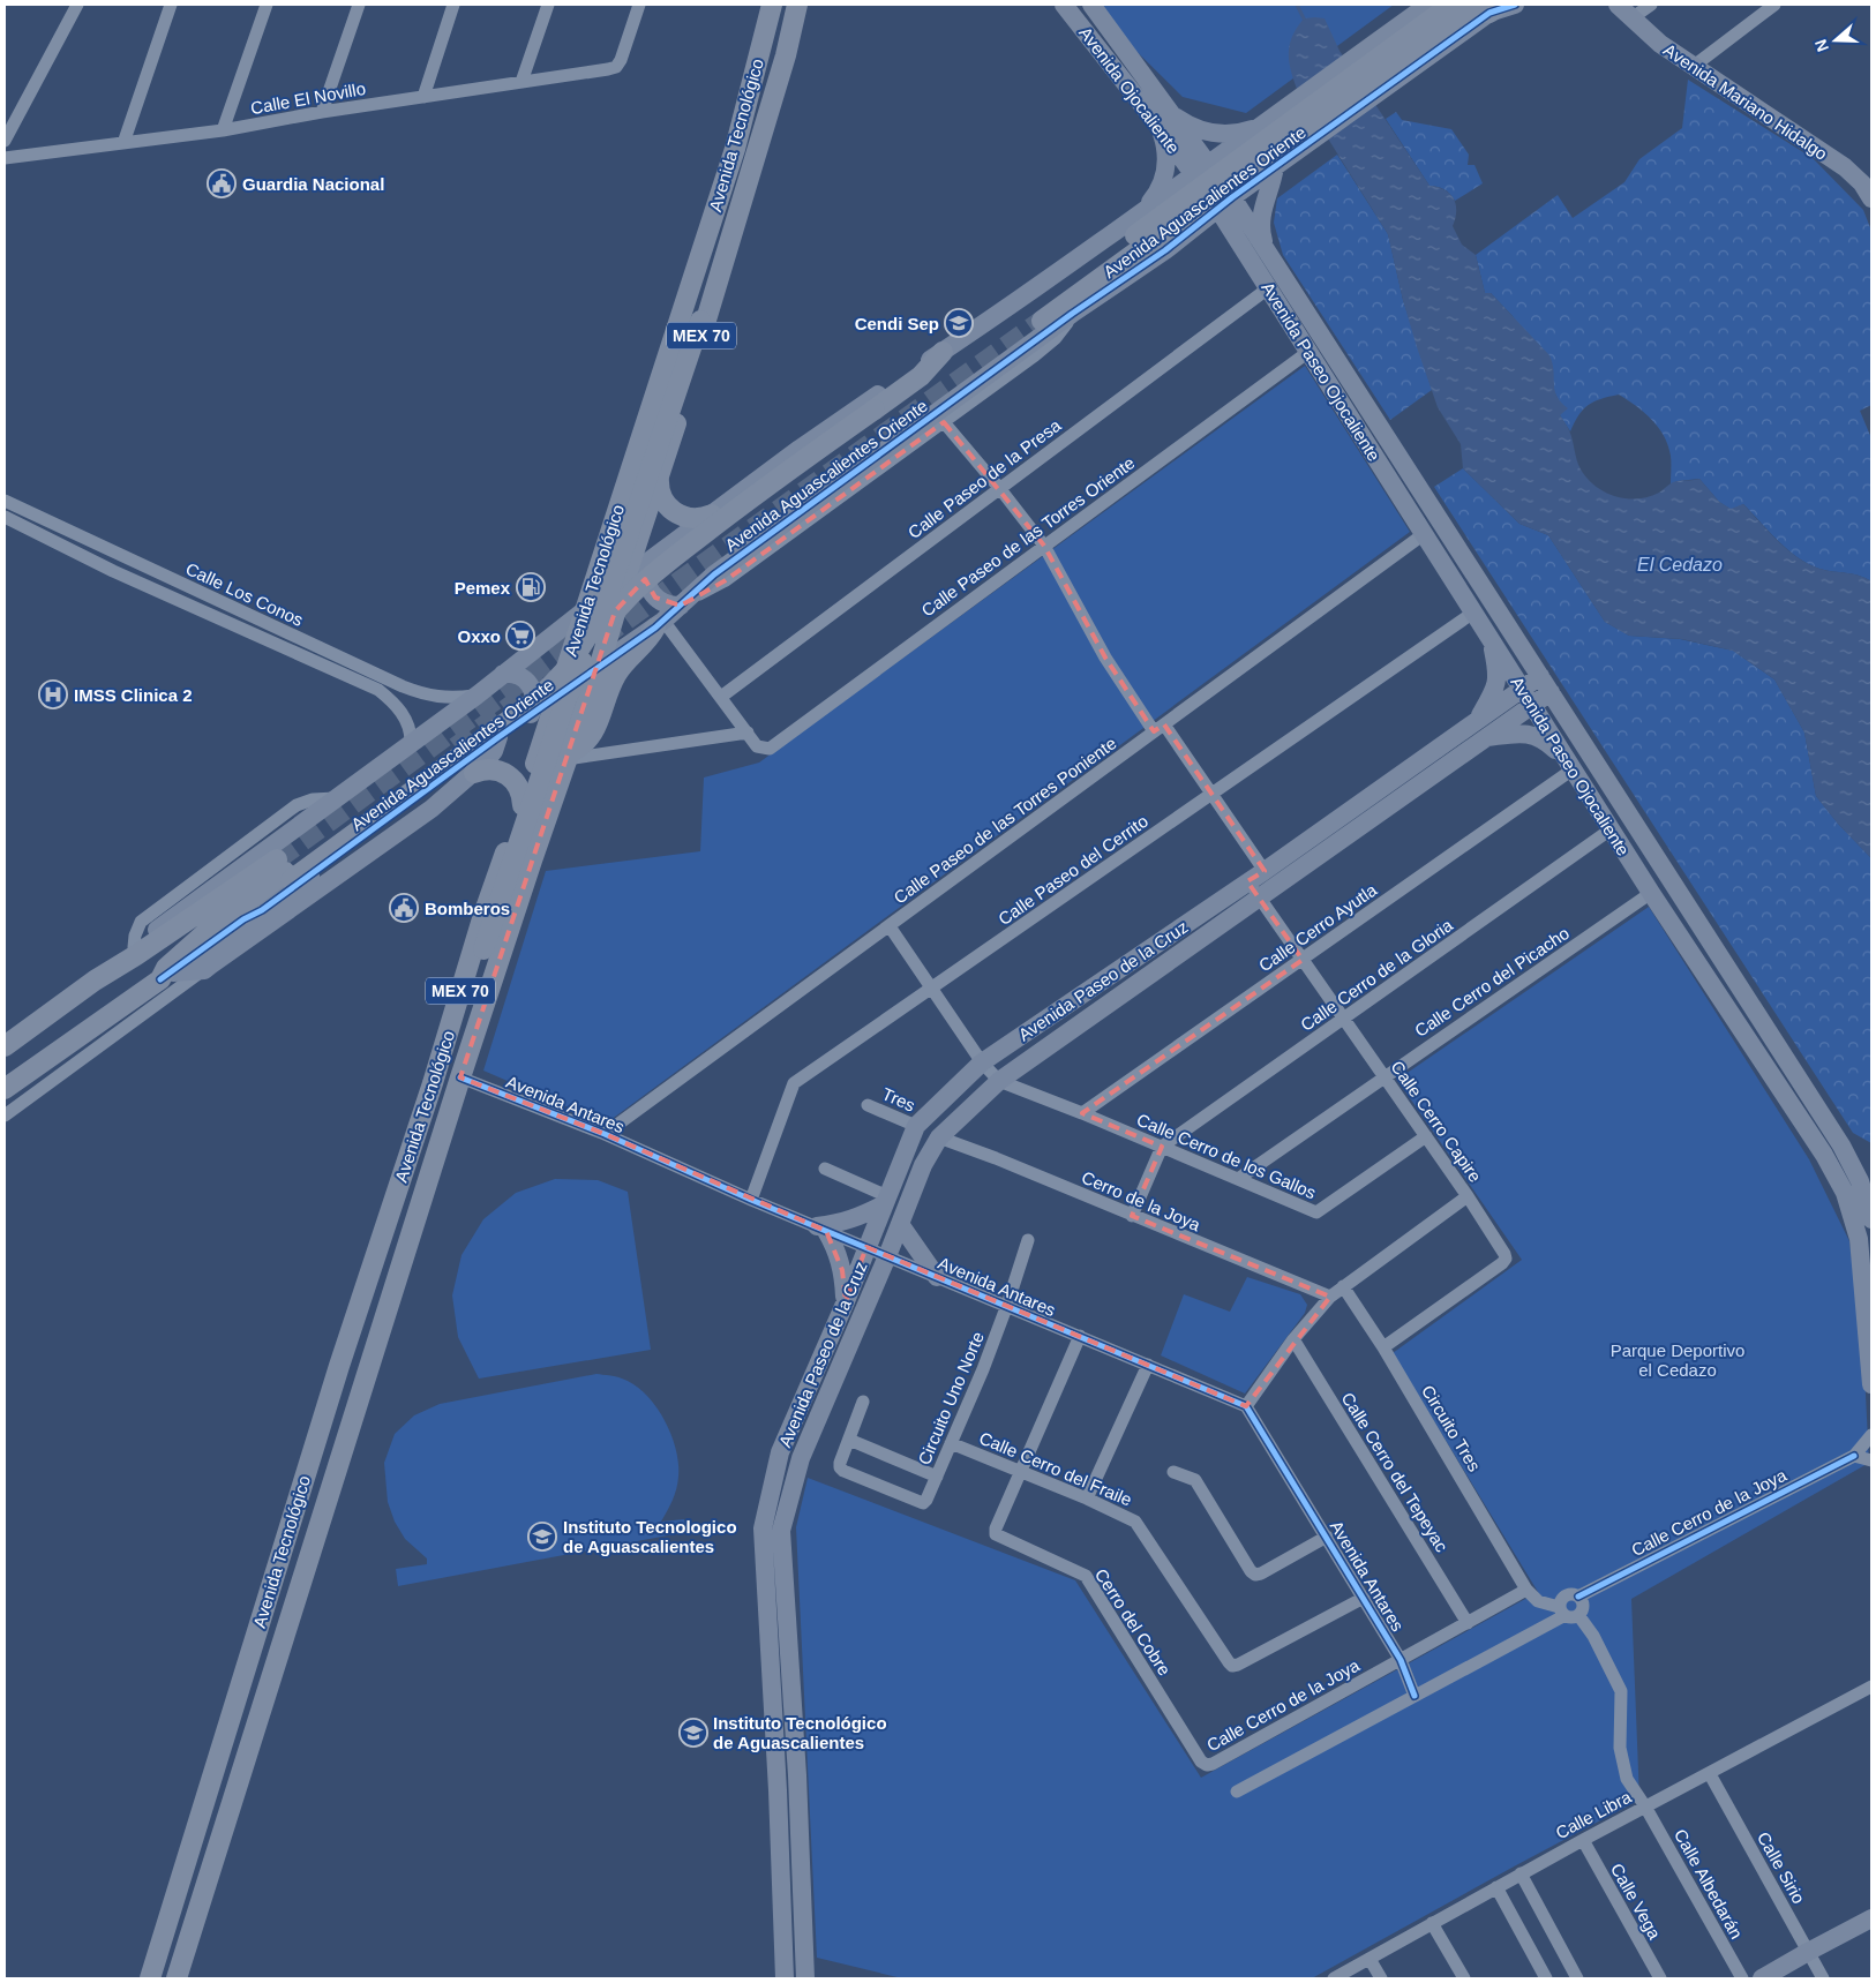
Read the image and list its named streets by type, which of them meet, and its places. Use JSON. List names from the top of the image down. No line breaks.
{"streets":{"main road":["Avenida Ojocaliente","Avenida Mariano Hidalgo","Avenida Tecnológico","Avenida Aguascalientes Oriente","MEX 70","Avenida Paseo Ojocaliente","Avenida Paseo de la Cruz"],"street":["Calle El Novillo","Calle Paseo de la Presa","Calle Paseo de las Torres Oriente","Calle Los Conos","Calle Paseo de las Torres Poniente","Calle Paseo del Cerrito","Calle Cerro Ayutla","Calle Cerro de la Gloria","Calle Cerro del Picacho","Tres","Avenida Antares","Calle Cerro Capire","Calle Cerro de los Gallos","Cerro de la Joya","Circuito Uno Norte","Circuito Tres","Calle Cerro del Fraile","Calle Cerro del Tepeyac","Calle Cerro de la Joya","Cerro del Cobre","Calle Libra","Calle Sirio","Calle Albedarán","Calle Vega"]},"crossings":[["Avenida Ojocaliente","Avenida Aguascalientes Oriente"],["Avenida Ojocaliente","Avenida Paseo Ojocaliente"],["Avenida Tecnológico","Avenida Aguascalientes Oriente"],["Avenida Tecnológico","Avenida Antares"],["Avenida Aguascalientes Oriente","Avenida Paseo Ojocaliente"],["Avenida Aguascalientes Oriente","Calle Los Conos"],["Avenida Paseo Ojocaliente","Calle Paseo de la Presa"],["Avenida Paseo Ojocaliente","Calle Paseo de las Torres Oriente"],["Avenida Paseo Ojocaliente","Calle Paseo de las Torres Poniente"],["Avenida Paseo Ojocaliente","Calle Paseo del Cerrito"],["Avenida Paseo Ojocaliente","Calle Cerro Ayutla"],["Avenida Paseo Ojocaliente","Calle Cerro de la Gloria"],["Avenida Paseo Ojocaliente","Avenida Paseo de la Cruz"],["Avenida Paseo Ojocaliente","Calle Cerro del Picacho"],["Calle Paseo de las Torres Poniente","Avenida Antares"],["Calle Paseo del Cerrito","Avenida Antares"],["Calle Cerro Ayutla","Calle Cerro Capire"],["Calle Cerro Ayutla","Calle Cerro de los Gallos"],["Calle Cerro de la Gloria","Calle Cerro Capire"],["Calle Cerro de la Gloria","Calle Cerro de los Gallos"],["Avenida Paseo de la Cruz","Tres"],["Avenida Paseo de la Cruz","Avenida Antares"],["Avenida Paseo de la Cruz","Calle Cerro Capire"],["Avenida Paseo de la Cruz","Calle Cerro de los Gallos"],["Avenida Paseo de la Cruz","Cerro de la Joya"],["Calle Cerro del Picacho","Calle Cerro Capire"],["Calle Cerro del Picacho","Calle Cerro de los Gallos"],["Avenida Antares","Circuito Uno Norte"],["Avenida Antares","Calle Cerro del Fraile"],["Avenida Antares","Calle Cerro de la Joya"],["Calle Cerro Capire","Calle Cerro de los Gallos"],["Calle Cerro Capire","Circuito Tres"],["Circuito Uno Norte","Calle Cerro del Fraile"],["Circuito Tres","Calle Cerro de la Joya"],["Calle Cerro del Fraile","Cerro del Cobre"],["Calle Cerro del Tepeyac","Calle Cerro de la Joya"],["Calle Cerro de la Joya","Cerro del Cobre"],["Calle Cerro de la Joya","Calle Albedarán"],["Calle Libra","Calle Sirio"],["Calle Libra","Calle Albedarán"],["Calle Libra","Calle Vega"]],"water":["El Cedazo"],"parks":["Parque Deportivo el Cedazo"],"places":{"public building":["Guardia Nacional","Bomberos"],"school or university":["Cendi Sep","Instituto Tecnologico de Aguascalientes","Instituto Tecnológico de Aguascalientes"],"fuel station":["Pemex"],"supermarket":["Oxxo"],"hospital":["IMSS Clinica 2"]},"north":"left"}
